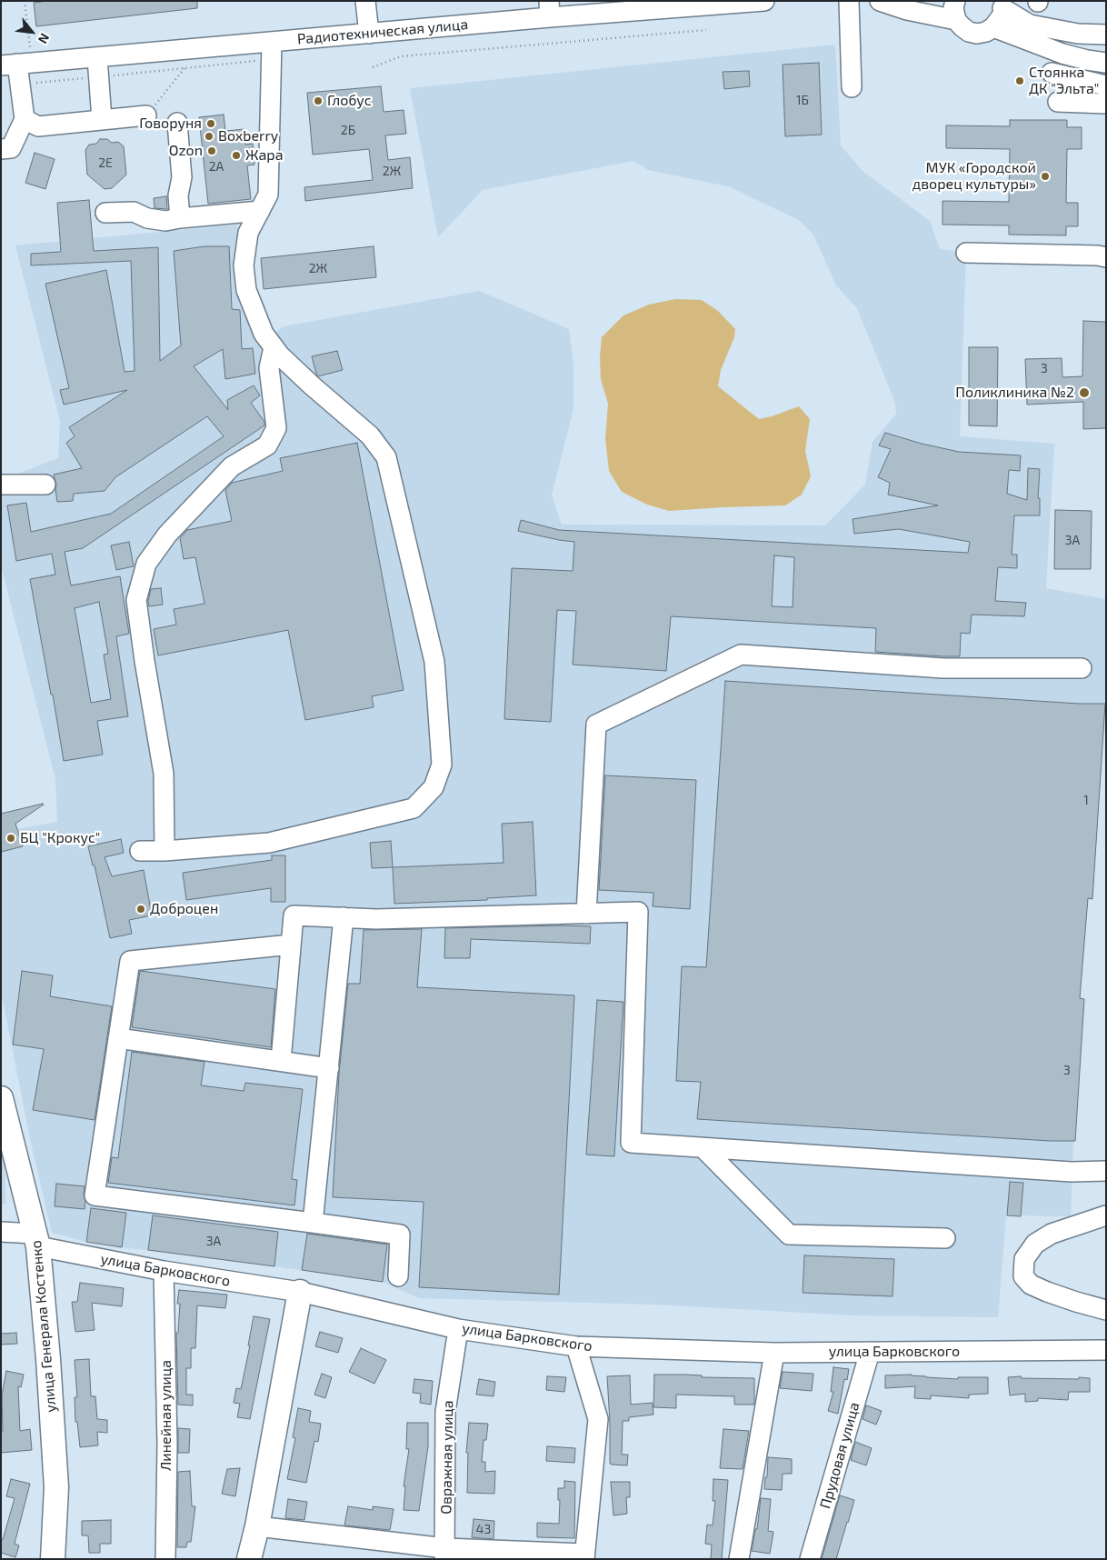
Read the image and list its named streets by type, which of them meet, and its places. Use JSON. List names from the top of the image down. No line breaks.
{"streets":{"main road":["улица Генерала Костенко"],"street":["Радиотехническая улица","улица Барковского","Линейная улица","Прудовая улица","Овражная улица"]},"crossings":[["улица Барковского","улица Генерала Костенко"],["улица Барковского","Линейная улица"],["улица Барковского","Прудовая улица"],["улица Барковского","Овражная улица"]],"places":["Стоянка ДК \"Эльта\"","Глобус","Говоруня","Boxberry","Ozon","Жара","МУК «Городской дворец культуры»","Поликлиника №2","БЦ \"Крокус\"","Доброцен"],"house_numbers":["1Б","2Б","2Е","2А","2Ж","2Ж","3","3А","1","3","3А","43"],"north":"bottom right"}
